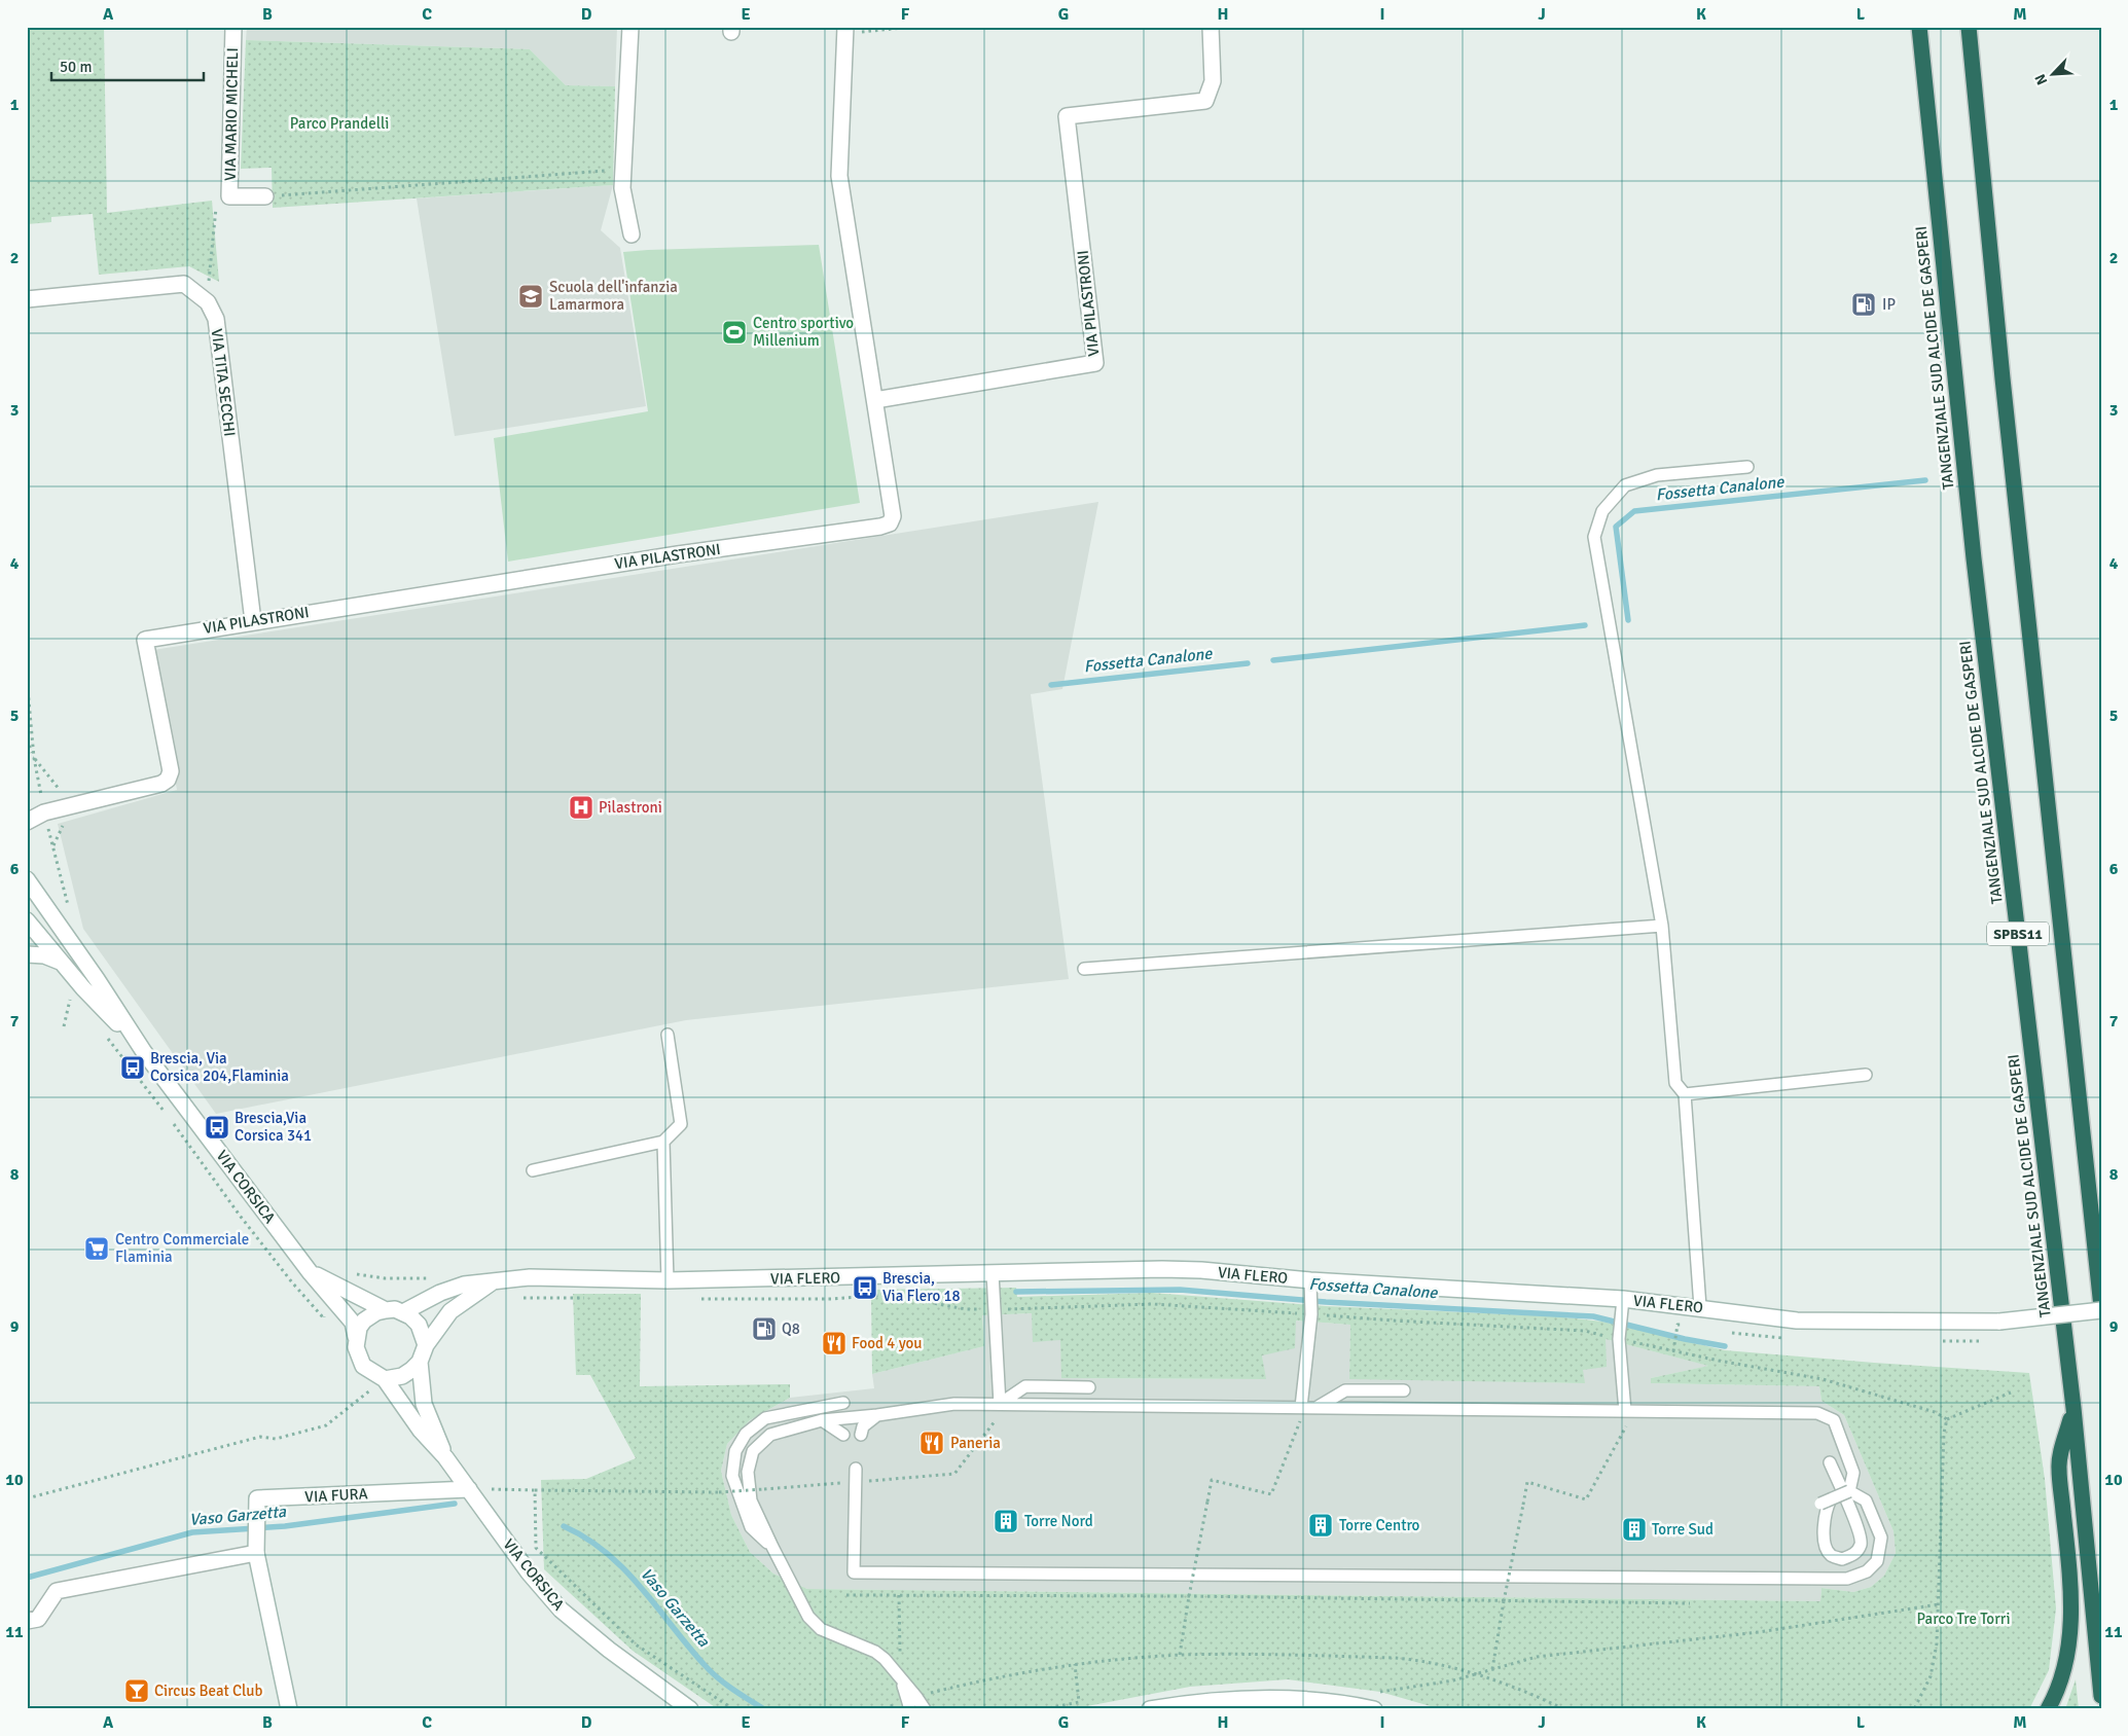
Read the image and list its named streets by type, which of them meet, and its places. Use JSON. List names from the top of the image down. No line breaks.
{"streets":{"highway":["TANGENZIALE SUD ALCIDE DE GASPERI","SPBS11"],"street":["VIA MARIO MICHELI","VIA PILASTRONI","VIA TITA SECCHI","VIA CORSICA","VIA FLERO","VIA FURA"]},"crossings":[["VIA PILASTRONI","VIA TITA SECCHI"],["VIA CORSICA","VIA FLERO"],["VIA CORSICA","VIA FURA"]],"water":["Fossetta Canalone","Vaso Garzetta"],"parks":["Parco Prandelli","Parco Tre Torri"],"places":{"school or university":["Scuola dell'infanzia Lamarmora"],"fuel station":["IP","Q8"],"sports":["Centro sportivo Millenium"],"hospital":["Pilastroni"],"bus stop":["Brescia, Via Corsica 204,Flaminia","Brescia,Via Corsica 341","Brescia, Via Flero 18"],"supermarket":["Centro Commerciale Flaminia"],"restaurant":["Food 4 you","Paneria"],"building":["Torre Nord","Torre Centro","Torre Sud"],"bar":["Circus Beat Club"]},"scale_bar":"50 m","north":"bottom left","grid":{"columns":["A","B","C","D","E","F","G","H","I","J","K","L","M"],"rows":["1","2","3","4","5","6","7","8","9","10","11"]}}
